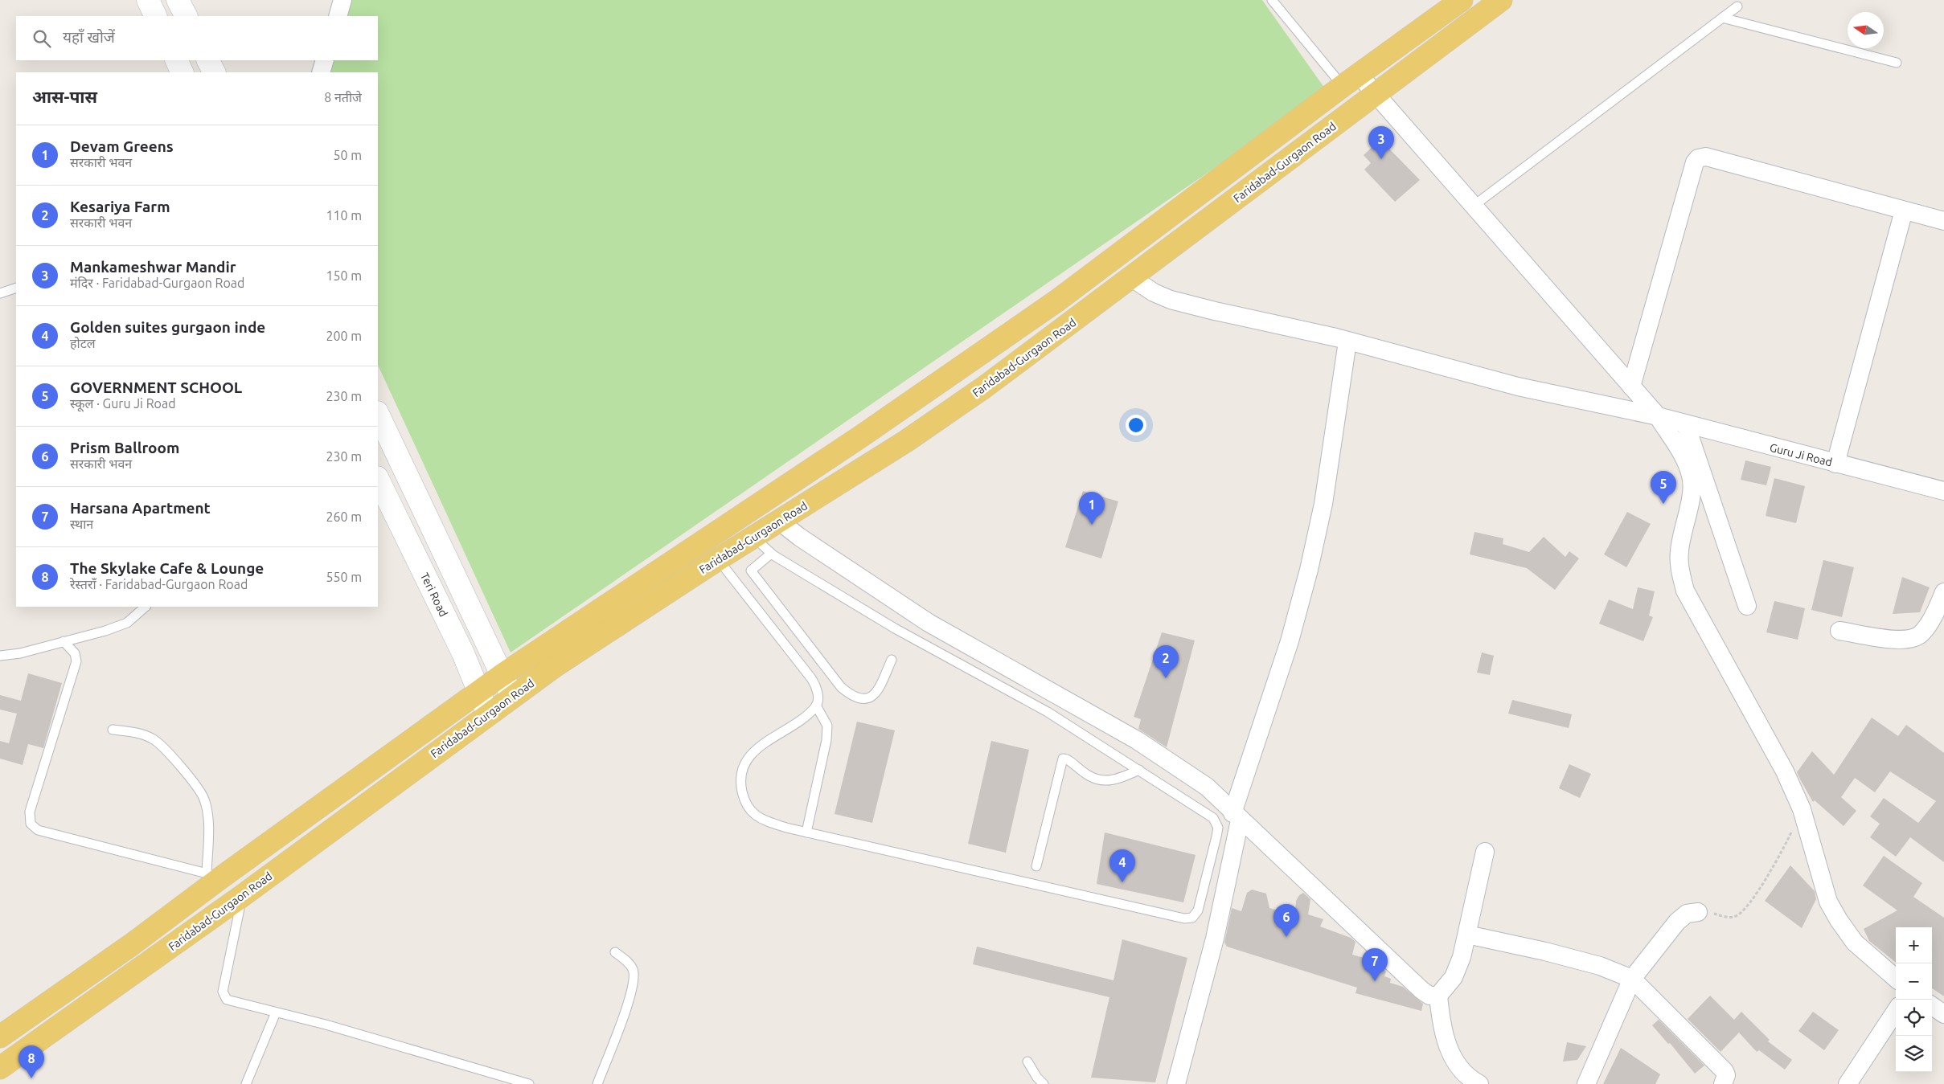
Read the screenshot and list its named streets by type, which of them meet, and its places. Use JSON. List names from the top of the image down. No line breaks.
{"streets":{"main road":["Faridabad-Gurgaon Road"],"street":["Guru Ji Road","Teri Road"]},"crossings":[["Faridabad-Gurgaon Road","Guru Ji Road"],["Faridabad-Gurgaon Road","Teri Road"]],"north":"left","page":{"search":"यहाँ खोजें","heading":["आस-पास","8 नतीजे"],"list":[{"mark":"1","name":"Devam Greens","note":"सरकारी भवन","value":"50 m"},{"mark":"2","name":"Kesariya Farm","note":"सरकारी भवन","value":"110 m"},{"mark":"3","name":"Mankameshwar Mandir","note":"मंदिर · Faridabad-Gurgaon Road","value":"150 m"},{"mark":"4","name":"Golden suites gurgaon inde","note":"होटल","value":"200 m"},{"mark":"5","name":"GOVERNMENT SCHOOL","note":"स्कूल · Guru Ji Road","value":"230 m"},{"mark":"6","name":"Prism Ballroom","note":"सरकारी भवन","value":"230 m"},{"mark":"7","name":"Harsana Apartment","note":"स्थान","value":"260 m"},{"mark":"8","name":"The Skylake Cafe & Lounge","note":"रेस्तराँ · Faridabad-Gurgaon Road","value":"550 m"}],"pins":["3","5","1","2","4","6","7","8"],"map_buttons":["+","−"]}}
